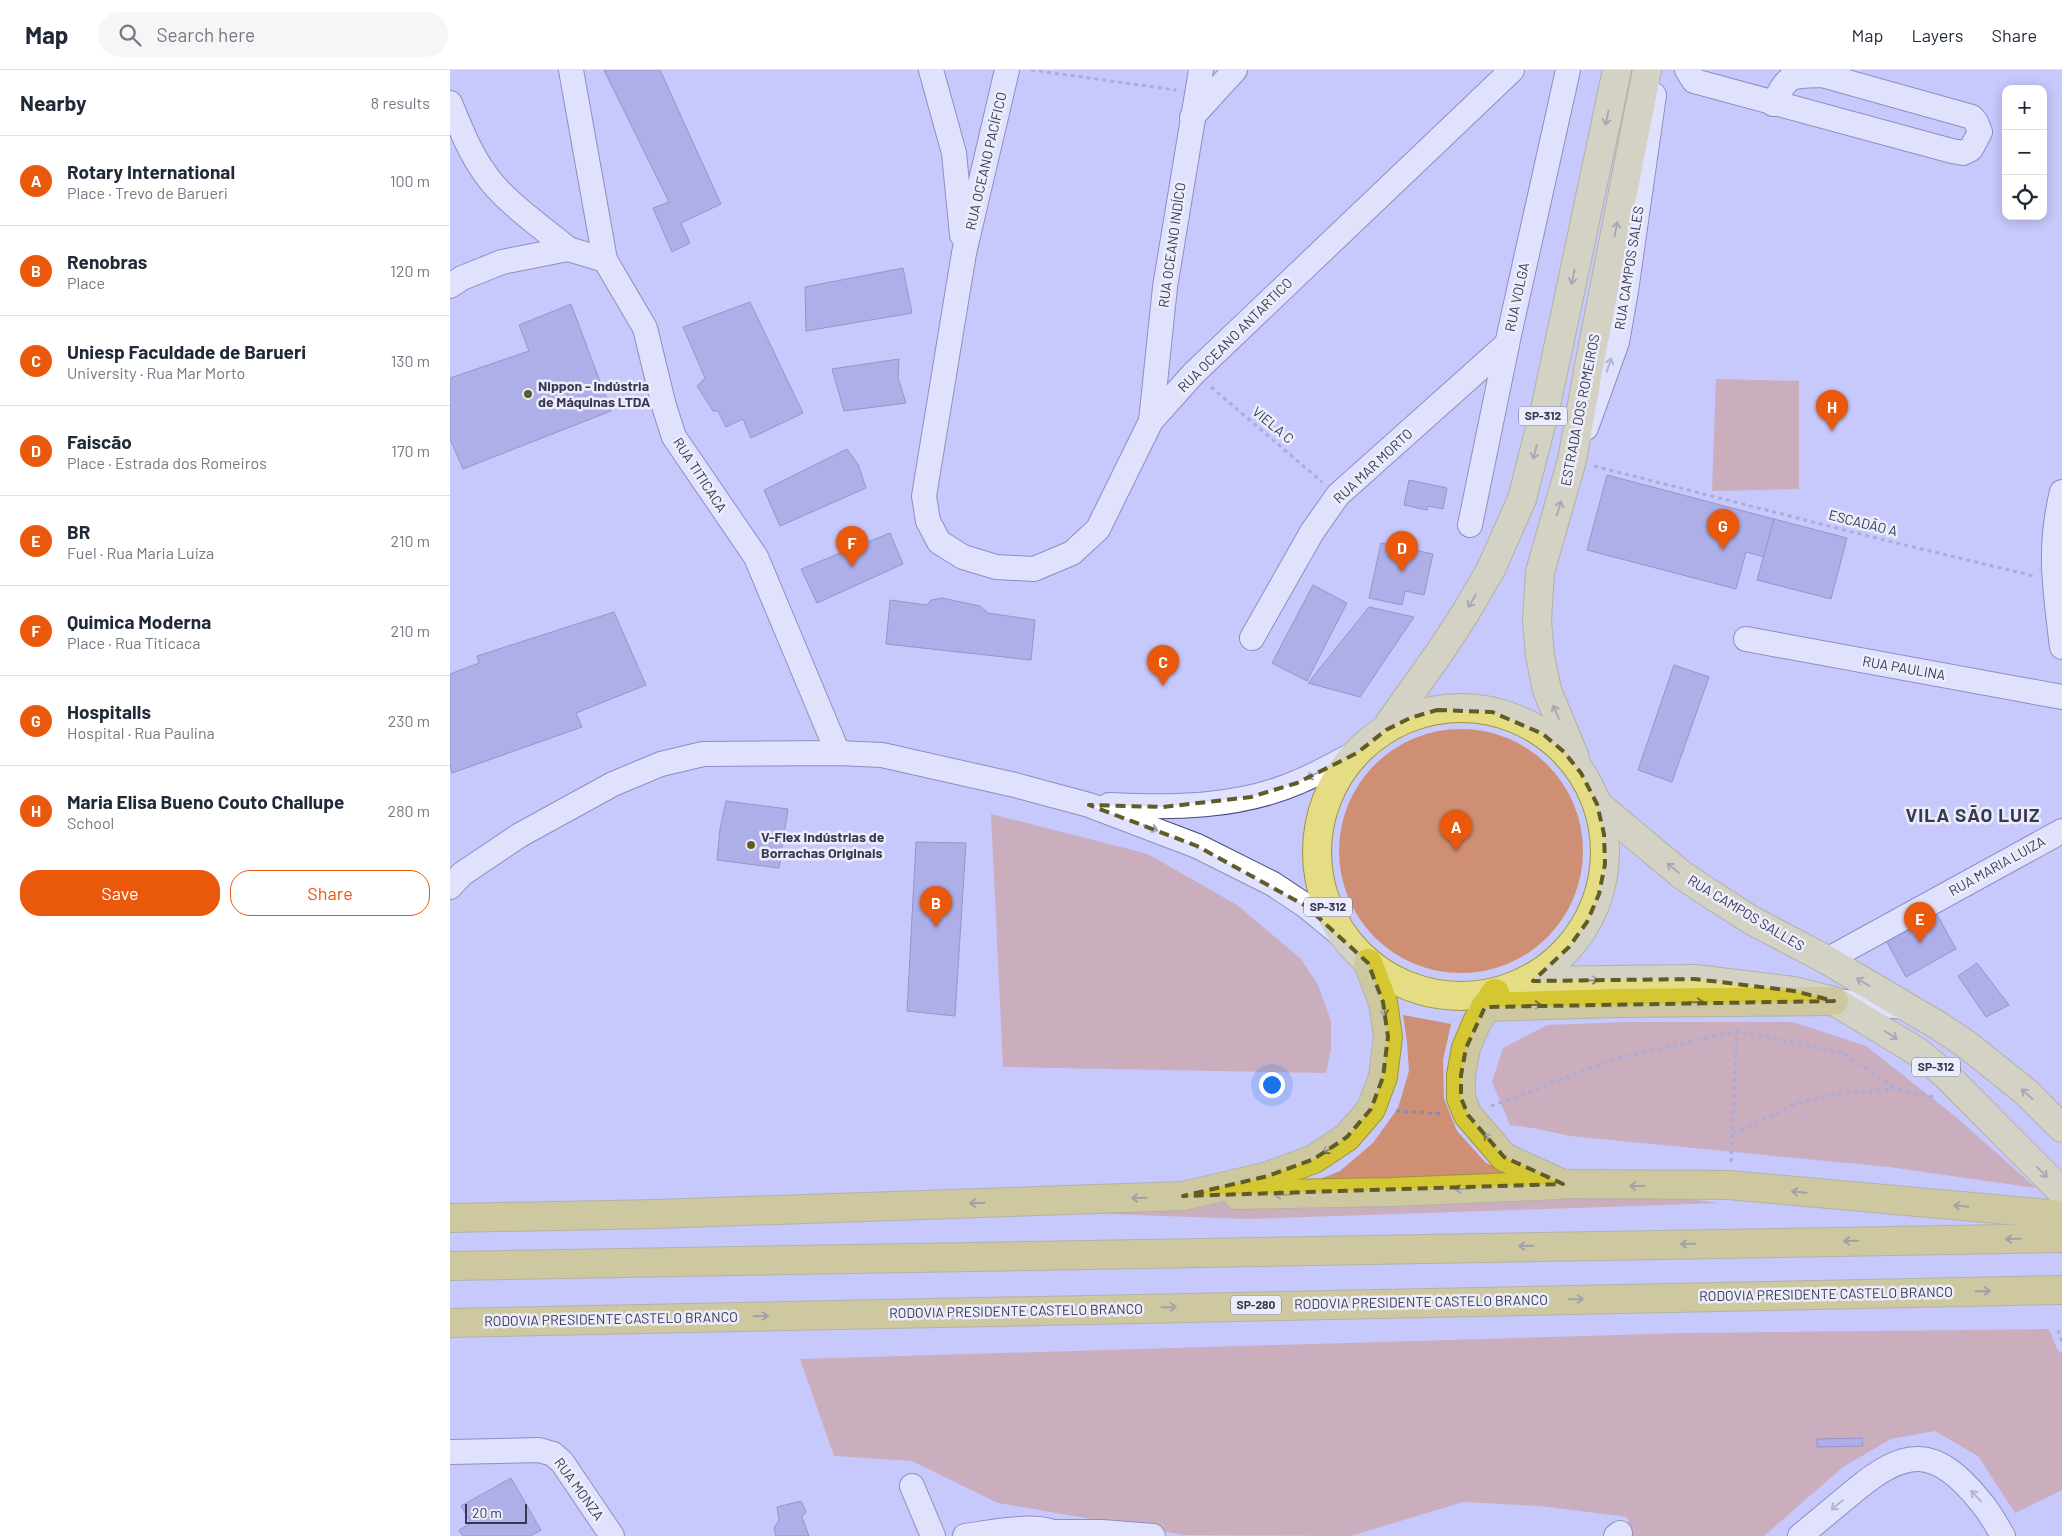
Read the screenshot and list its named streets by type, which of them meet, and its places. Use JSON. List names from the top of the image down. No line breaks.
{"streets":{"highway":["RODOVIA PRESIDENTE CASTELO BRANCO","SP-280"],"main road":["ESTRADA DOS ROMEIROS","SP-312","RUA CAMPOS SALLES"],"street":["RUA OCEANO PACÍFICO","RUA OCEANO INDÍCO","RUA CAMPOS SALES","RUA VOLGA","RUA OCEANO ANTARTICO","RUA MAR MORTO","RUA TITICACA","RUA PAULINA","RUA MARIA LUIZA","RUA MONZA"],"path":["VIELA C","ESCADÃO A"]},"crossings":[["RUA OCEANO PACÍFICO","RUA OCEANO ANTARTICO"],["RUA OCEANO INDÍCO","RUA OCEANO ANTARTICO"],["RUA CAMPOS SALES","ESTRADA DOS ROMEIROS"],["RUA CAMPOS SALES","ESCADÃO A"],["RUA VOLGA","RUA MAR MORTO"],["RUA OCEANO ANTARTICO","VIELA C"],["ESTRADA DOS ROMEIROS","SP-312"],["ESTRADA DOS ROMEIROS","ESCADÃO A"],["SP-312","RUA CAMPOS SALLES"],["VIELA C","RUA MAR MORTO"],["RUA MARIA LUIZA","RUA CAMPOS SALLES"]],"one_way":["RUA CAMPOS SALES"],"districts":["VILA SÃO LUIZ"],"places":["Nippon - Indústria de Máquinas LTDA","V-Flex Indústrias de Borrachas Originais"],"scale_bar":"20 m","page":{"header":"Map","search":"Search here","nav":["Map","Layers","Share"],"heading":["Nearby","8 results"],"map_buttons":["+","−"],"list":[{"mark":"A","name":"Rotary International","note":"Place · Trevo de Barueri","value":"100 m"},{"mark":"B","name":"Renobras","note":"Place","value":"120 m"},{"mark":"C","name":"Uniesp Faculdade de Barueri","note":"University · Rua Mar Morto","value":"130 m"},{"mark":"D","name":"Faiscão","note":"Place · Estrada dos Romeiros","value":"170 m"},{"mark":"E","name":"BR","note":"Fuel · Rua Maria Luiza","value":"210 m"},{"mark":"F","name":"Quimica Moderna","note":"Place · Rua Titicaca","value":"210 m"},{"mark":"G","name":"HospitalIs","note":"Hospital · Rua Paulina","value":"230 m"},{"mark":"H","name":"Maria Elisa Bueno Couto Challupe","note":"School","value":"280 m"}],"pins":["H","G","F","D","C","A","B","E"],"buttons":["Save","Share"],"scale":"20 m"}}
